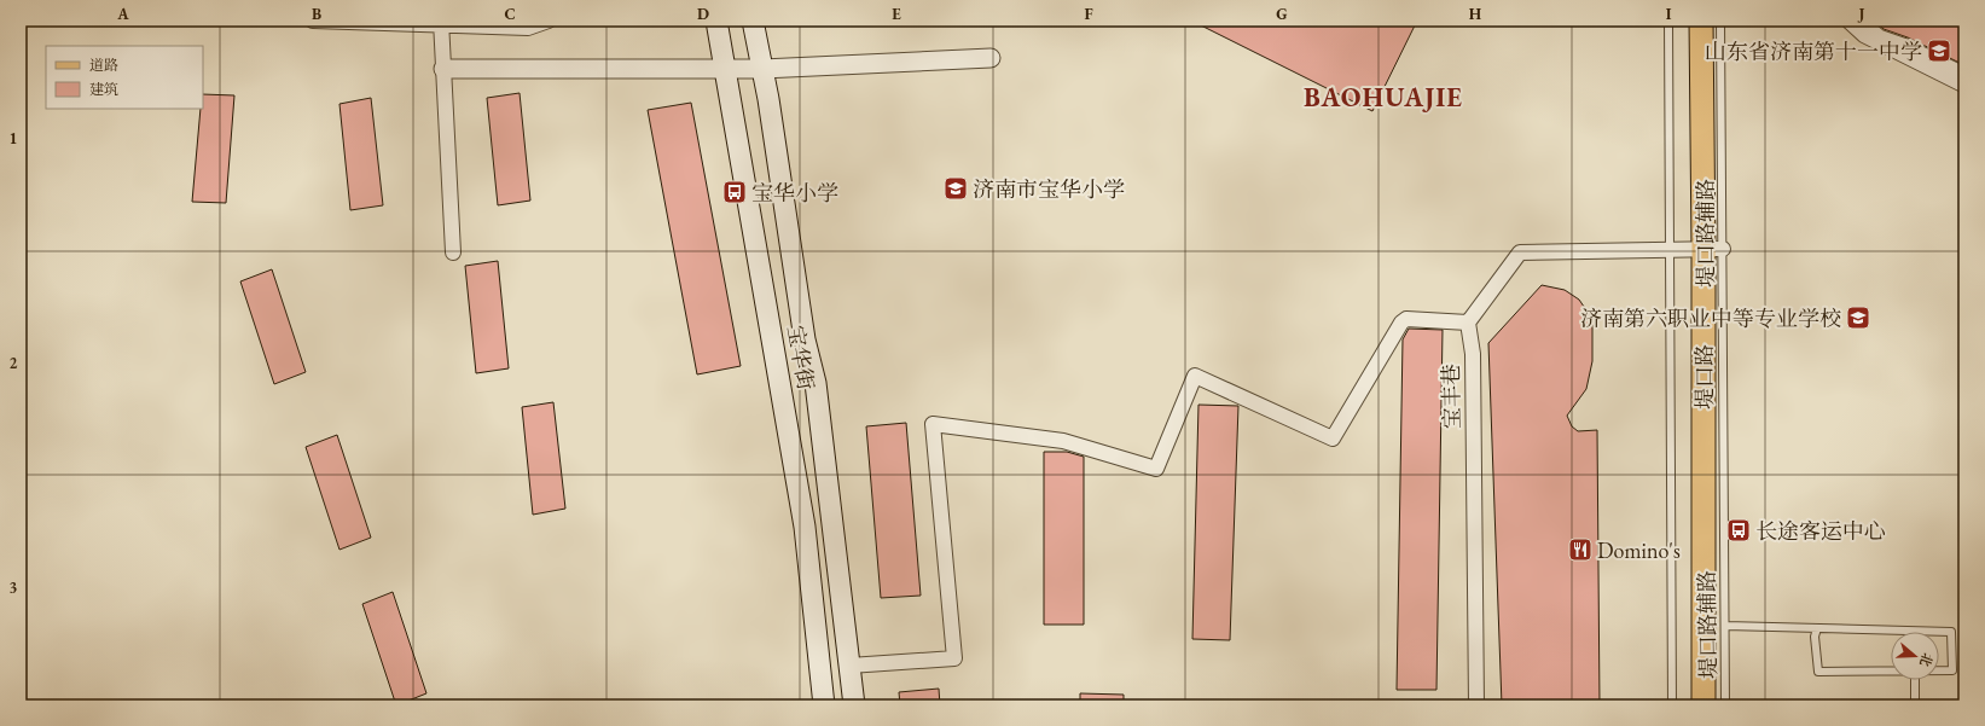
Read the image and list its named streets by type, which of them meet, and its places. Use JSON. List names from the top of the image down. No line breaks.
{"streets":{"main road":["宝华街","堤口路"],"street":["宝丰巷"],"lane":["堤口路辅路"]},"crossings":[["堤口路辅路","堤口路"]],"districts":["BAOHUAJIE"],"places":{"school or university":["山东省济南第十一中学","济南市宝华小学","济南第六职业中等专业学校"],"bus stop":["宝华小学","长途客运中心"],"restaurant":["Domino's"]},"legend":["道路","建筑"],"north":"right","grid":{"columns":["A","B","C","D","E","F","G","H","I","J"],"rows":["1","2","3"]}}
